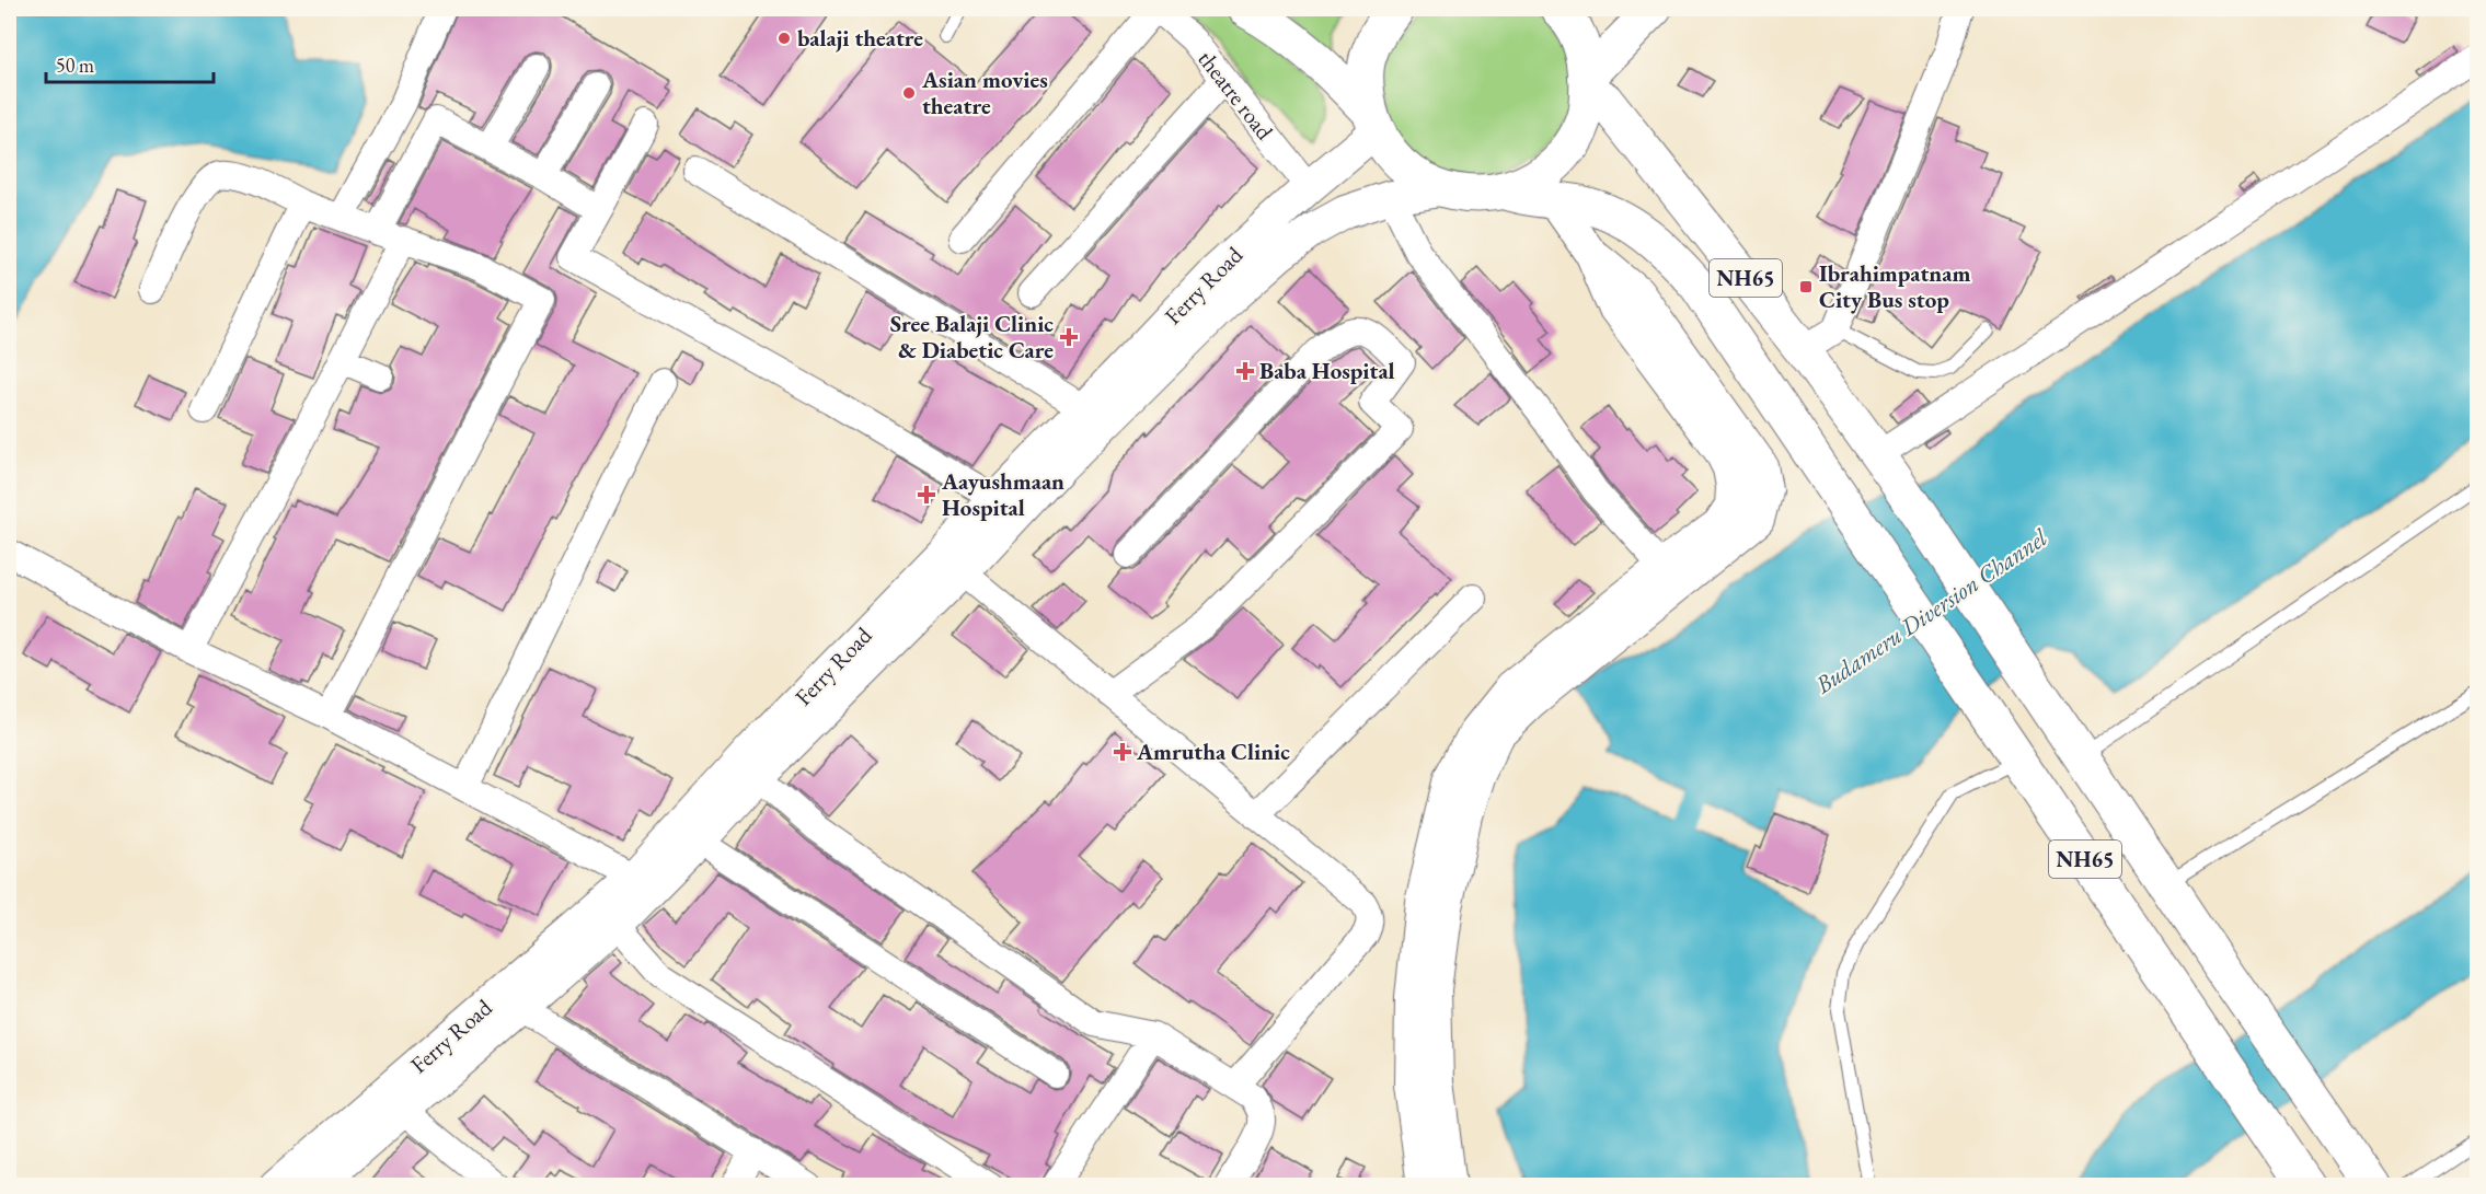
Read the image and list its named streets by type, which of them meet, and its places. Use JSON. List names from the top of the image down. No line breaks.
{"streets":{"highway":["NH65"],"street":["theatre road","Ferry Road"]},"crossings":[["theatre road","Ferry Road"],["NH65","Ferry Road"]],"water":["Budameru Diversion Channel"],"places":{"other":["balaji theatre","Asian movies theatre"],"transit":["Ibrahimpatnam City Bus stop"],"health":["Sree Balaji Clinic & Diabetic Care","Baba Hospital","Aayushmaan Hospital","Amrutha Clinic"]},"scale_bar":"50 m"}
